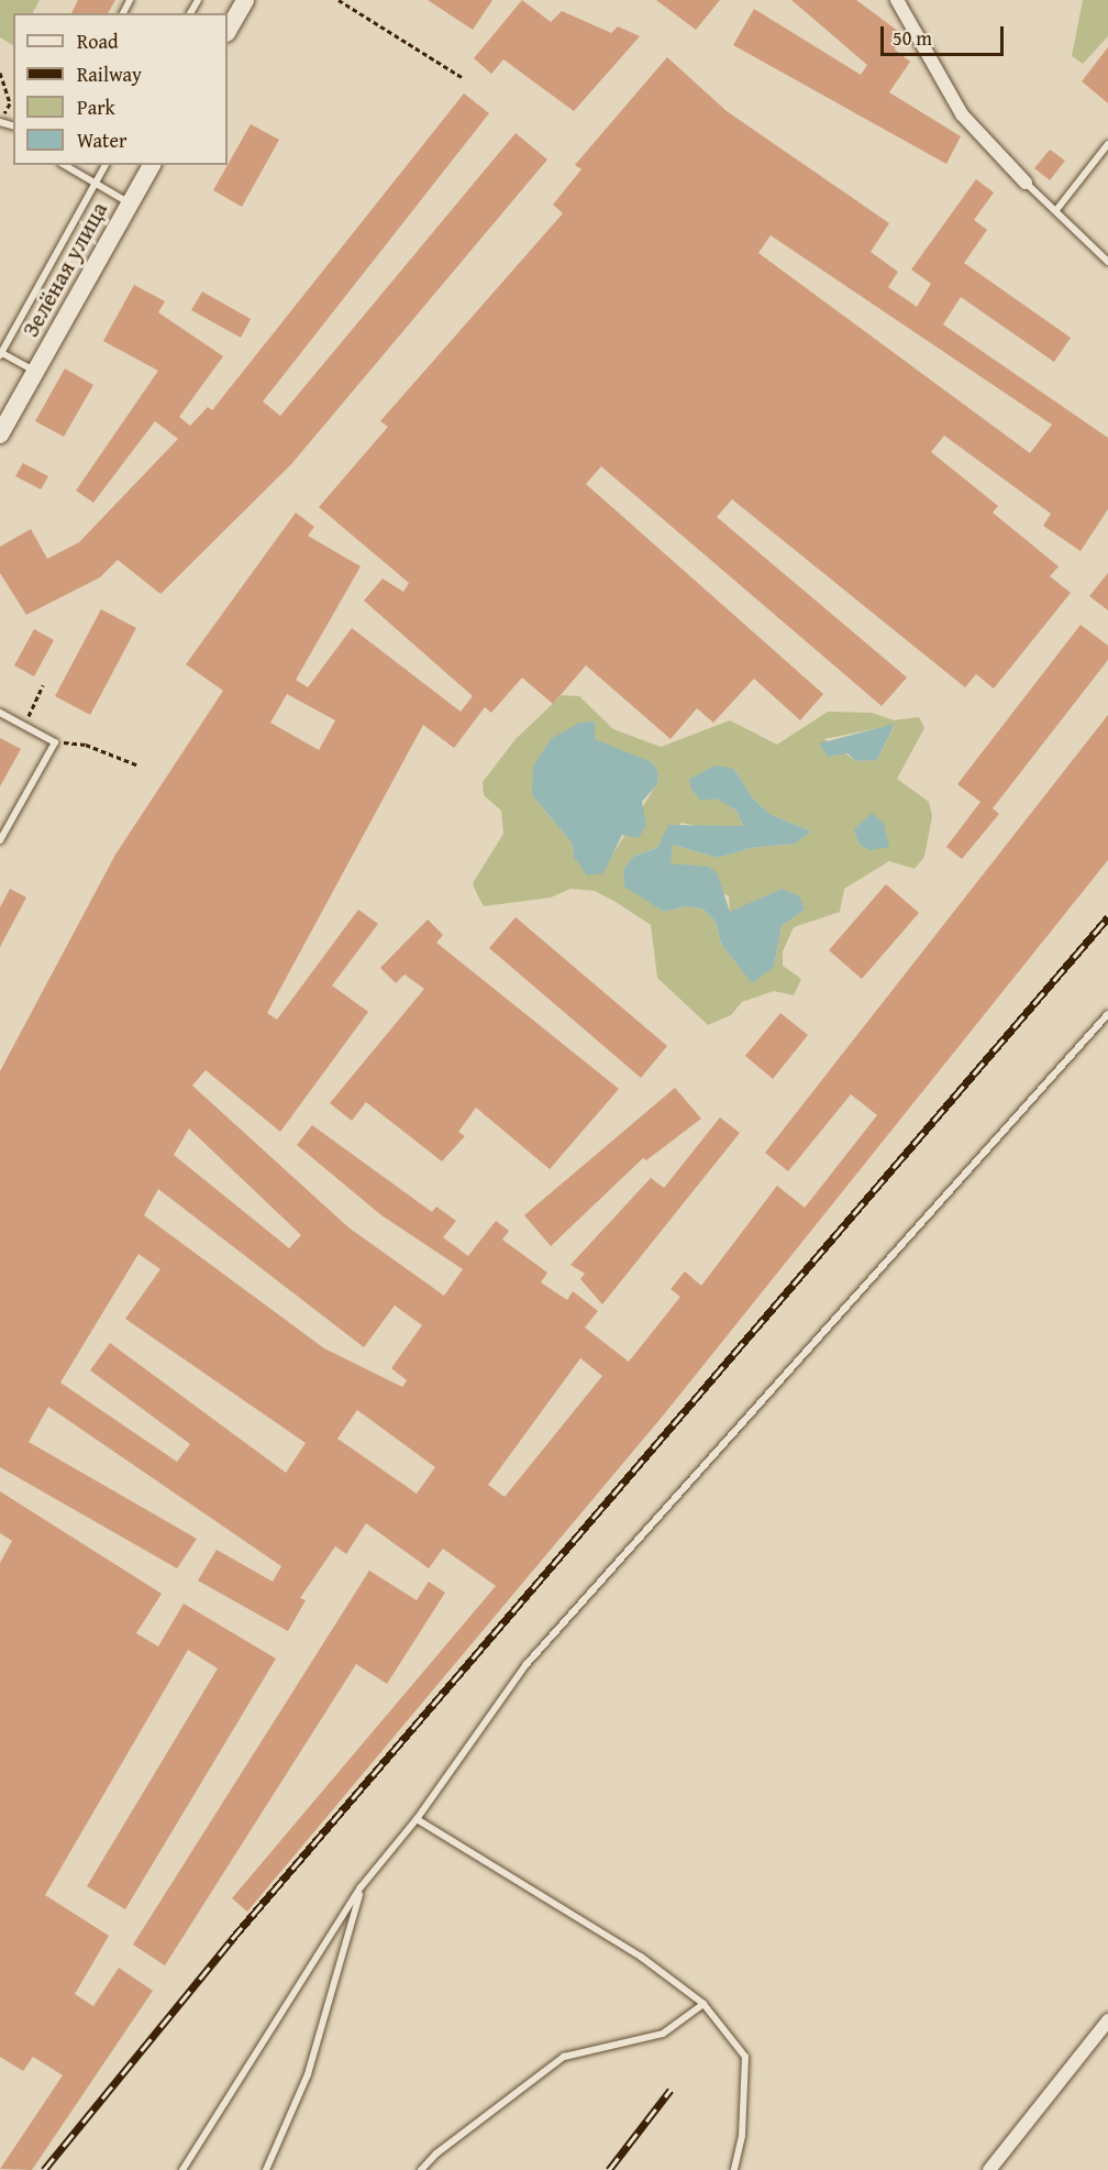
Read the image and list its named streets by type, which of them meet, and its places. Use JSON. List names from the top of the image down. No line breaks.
{"streets":{"main road":["Зелёная улица"]},"legend":["Road","Railway","Park","Water"],"scale_bar":"50 m"}
